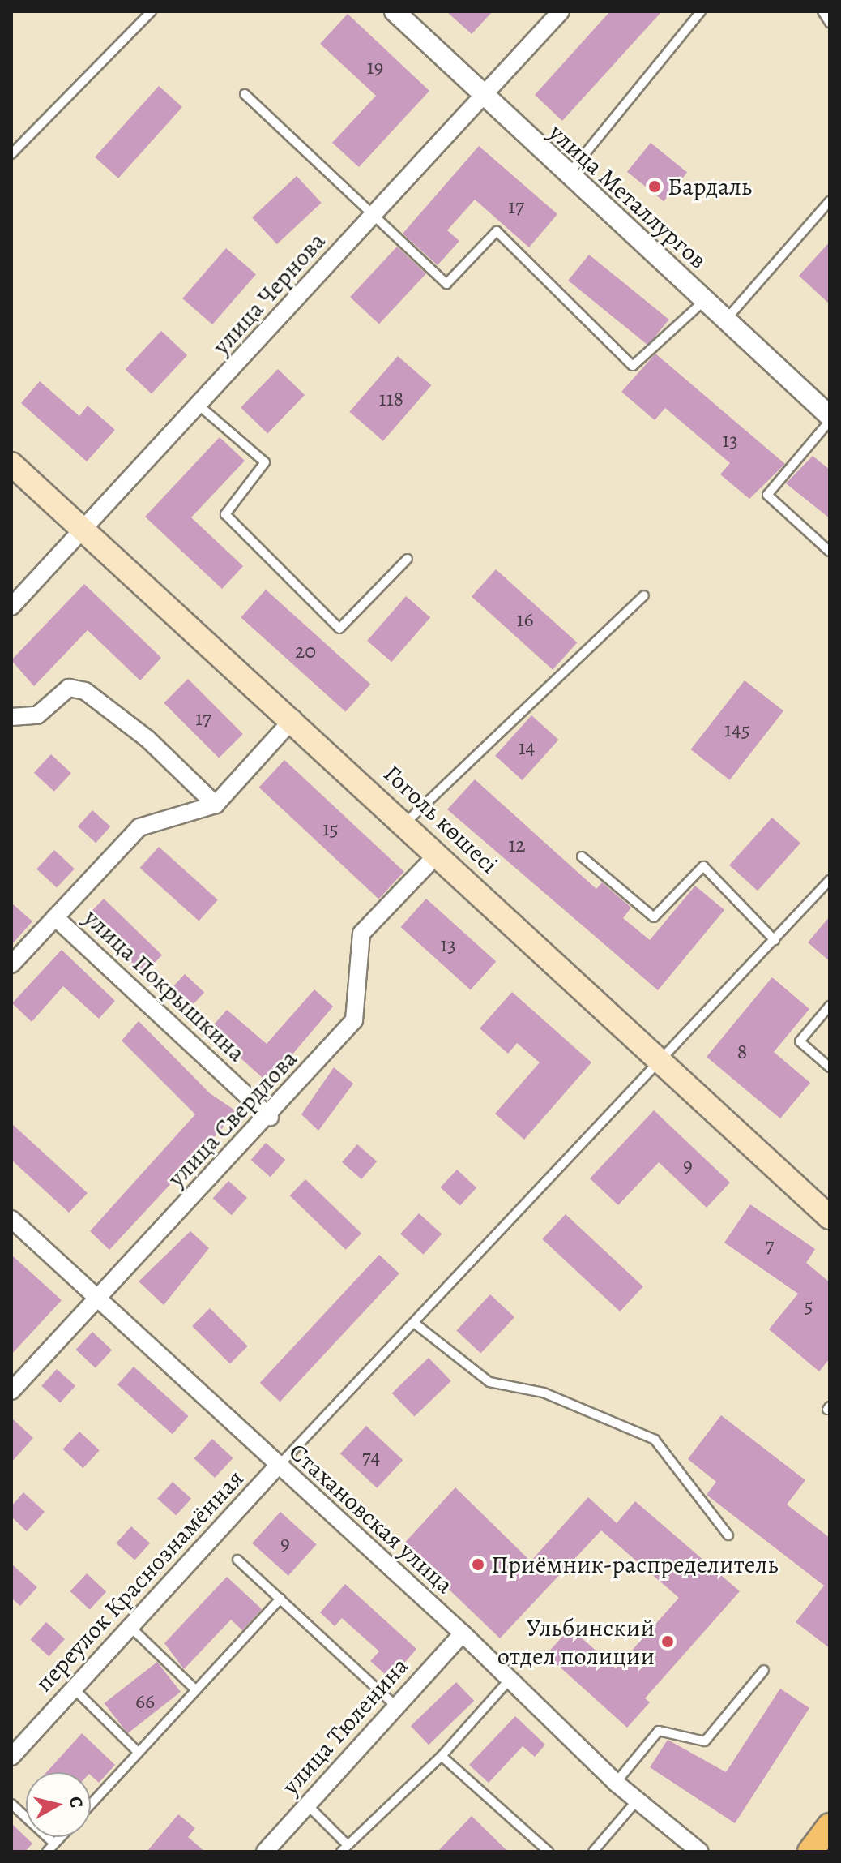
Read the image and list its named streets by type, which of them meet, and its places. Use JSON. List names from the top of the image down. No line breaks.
{"streets":{"main road":["Гоголь көшесі"],"street":["улица Металлургов","улица Чернова","улица Покрышкина","улица Свердлова","Стахановская улица","переулок Краснознамённая","улица Тюленина"]},"crossings":[["улица Металлургов","улица Чернова"],["улица Чернова","Гоголь көшесі"],["Гоголь көшесі","улица Свердлова"],["улица Покрышкина","улица Свердлова"],["улица Свердлова","Стахановская улица"],["Стахановская улица","переулок Краснознамённая"],["Стахановская улица","улица Тюленина"]],"places":["Бардаль","Приёмник-распределитель","Ульбинский отдел полиции"],"house_numbers":["19","17","118","13","16","20","17","145","14","15","12","13","8","9","7","5","74","9","66"],"north":"right"}
